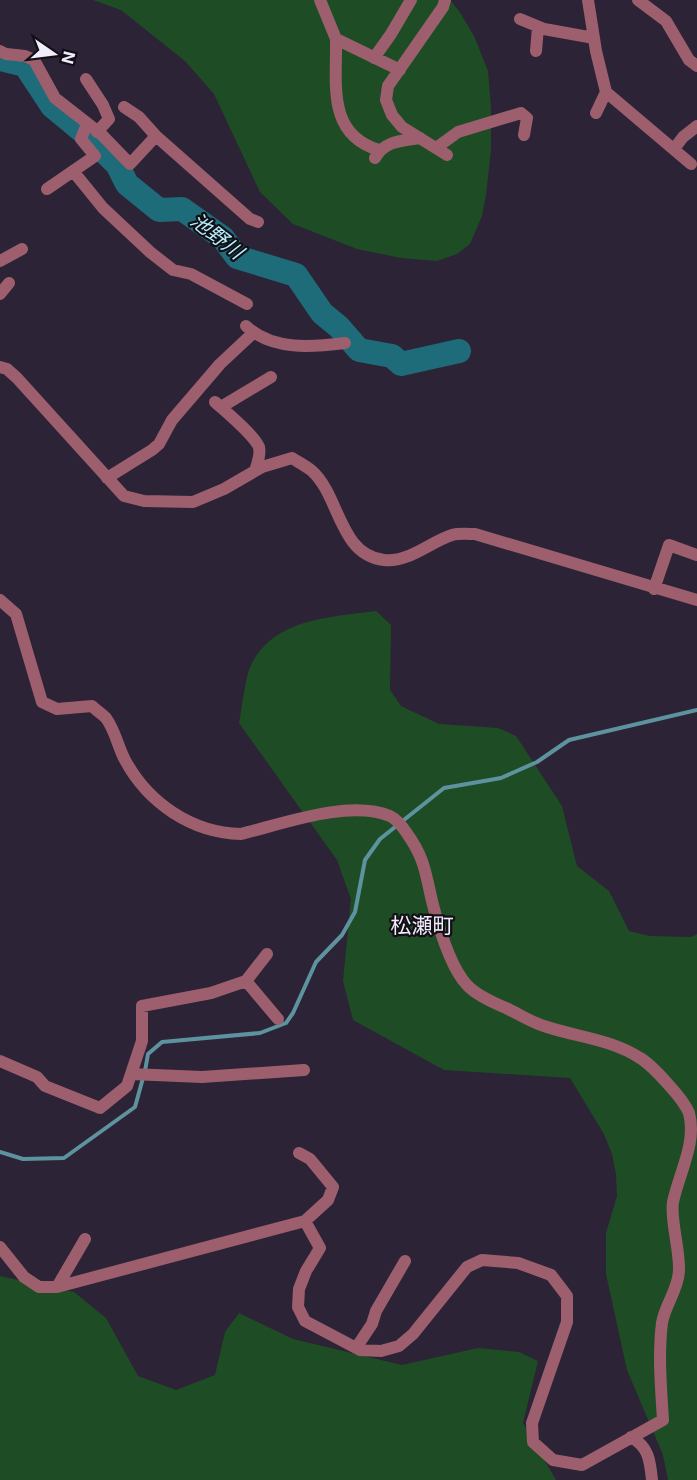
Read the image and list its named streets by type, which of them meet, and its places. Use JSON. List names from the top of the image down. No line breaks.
{"districts":["松瀬町"],"water":["池野川"],"north":"right"}
